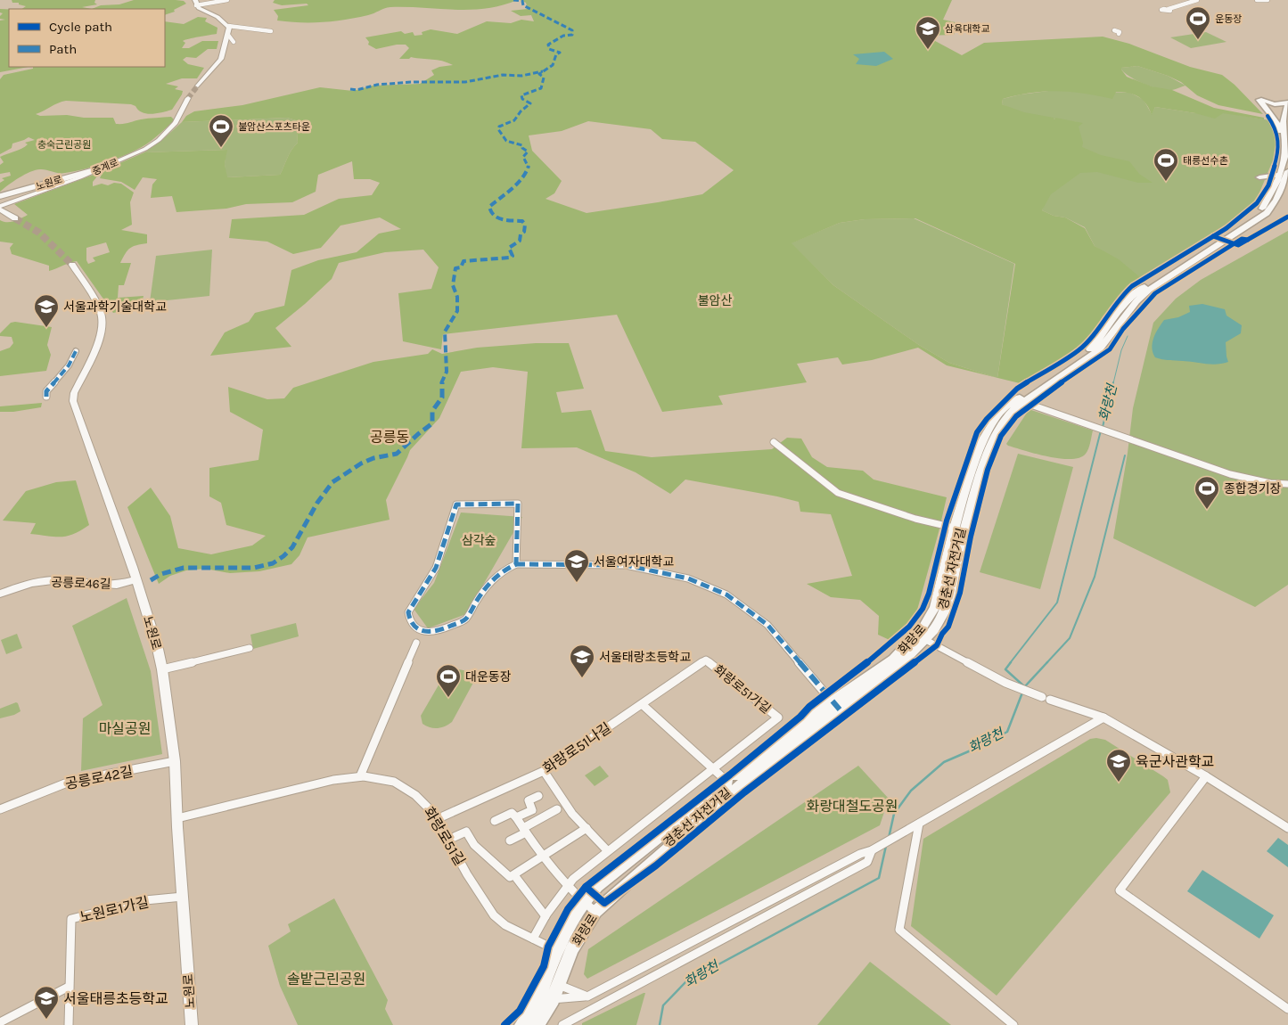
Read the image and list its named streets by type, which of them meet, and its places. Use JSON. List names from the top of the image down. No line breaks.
{"streets":{"main road":["중계로","노원로","공릉로46길","화랑로"],"street":["화랑로51가길","화랑로51나길","공릉로42길","화랑로51길","노원로1가길"],"cycle path":["경춘선 자전거길"]},"crossings":[["중계로","노원로"],["노원로","공릉로46길"],["노원로","공릉로42길"],["노원로","화랑로51길"],["노원로","노원로1가길"],["화랑로","화랑로51길"],["화랑로51가길","화랑로51나길"],["화랑로51가길","화랑로51길"],["화랑로51나길","화랑로51길"]],"districts":["공릉동"],"water":["화랑천"],"parks":["충숙근린공원","불암산","삼각숲","마실공원","화랑대철도공원","솔밭근린공원"],"places":{"sports":["운동장","불암산스포츠타운","태릉선수촌","종합경기장","대운동장"],"school or university":["삼육대학교","서울과학기술대학교","서울여자대학교","서울태랑초등학교","육군사관학교","서울태릉초등학교"]},"legend":["Cycle path","Path"]}
